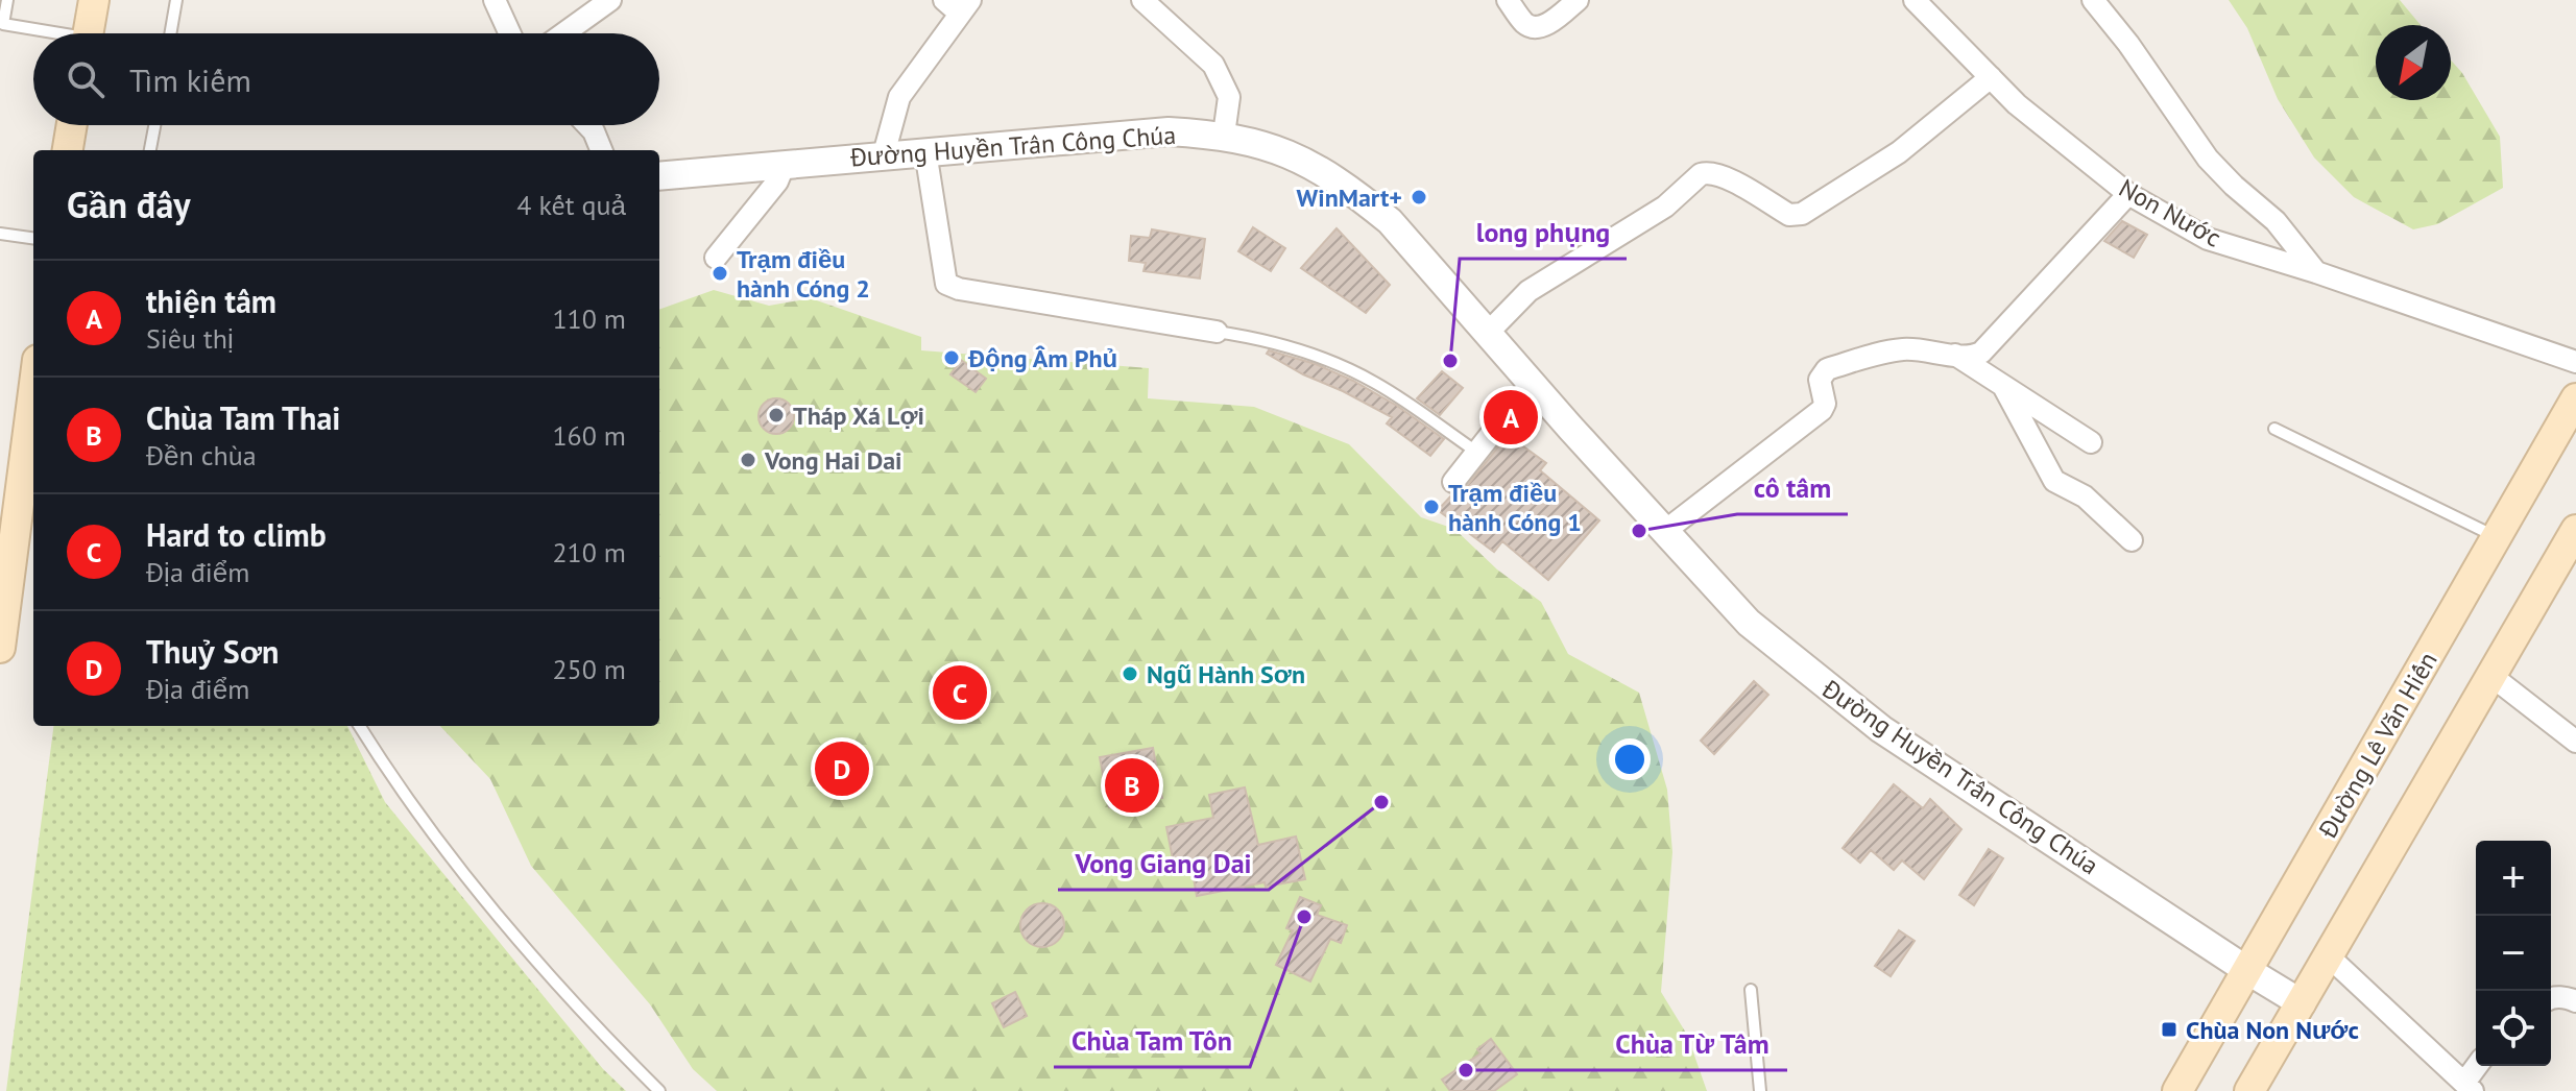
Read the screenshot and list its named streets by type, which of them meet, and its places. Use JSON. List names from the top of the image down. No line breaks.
{"streets":{"main road":["Đường Lê Văn Hiến"],"street":["Đường Huyền Trân Công Chúa","Non Nước"]},"crossings":[["Đường Huyền Trân Công Chúa","Đường Lê Văn Hiến"]],"places":{"other":["WinMart+","Trạm điều hành Cóng 2","Động Âm Phủ","long phụng","Tháp Xá Lợi","Vong Hai Dai","Trạm điều hành Cóng 1","cô tâm","Ngũ Hành Sơn","Vong Giang Dai","Chùa Tam Tôn","Chùa Từ Tâm"],"transit":["Chùa Non Nước"]},"north":"bottom left","page":{"search":"Tìm kiếm","heading":["Gần đây","4 kết quả"],"list":[{"mark":"A","name":"thiện tâm","note":"Siêu thị","value":"110 m"},{"mark":"B","name":"Chùa Tam Thai","note":"Đền chùa","value":"160 m"},{"mark":"C","name":"Hard to climb","note":"Địa điểm","value":"210 m"},{"mark":"D","name":"Thuỷ Sơn","note":"Địa điểm","value":"250 m"}],"pins":["A","C","D","B"],"map_buttons":["+","−"]}}
